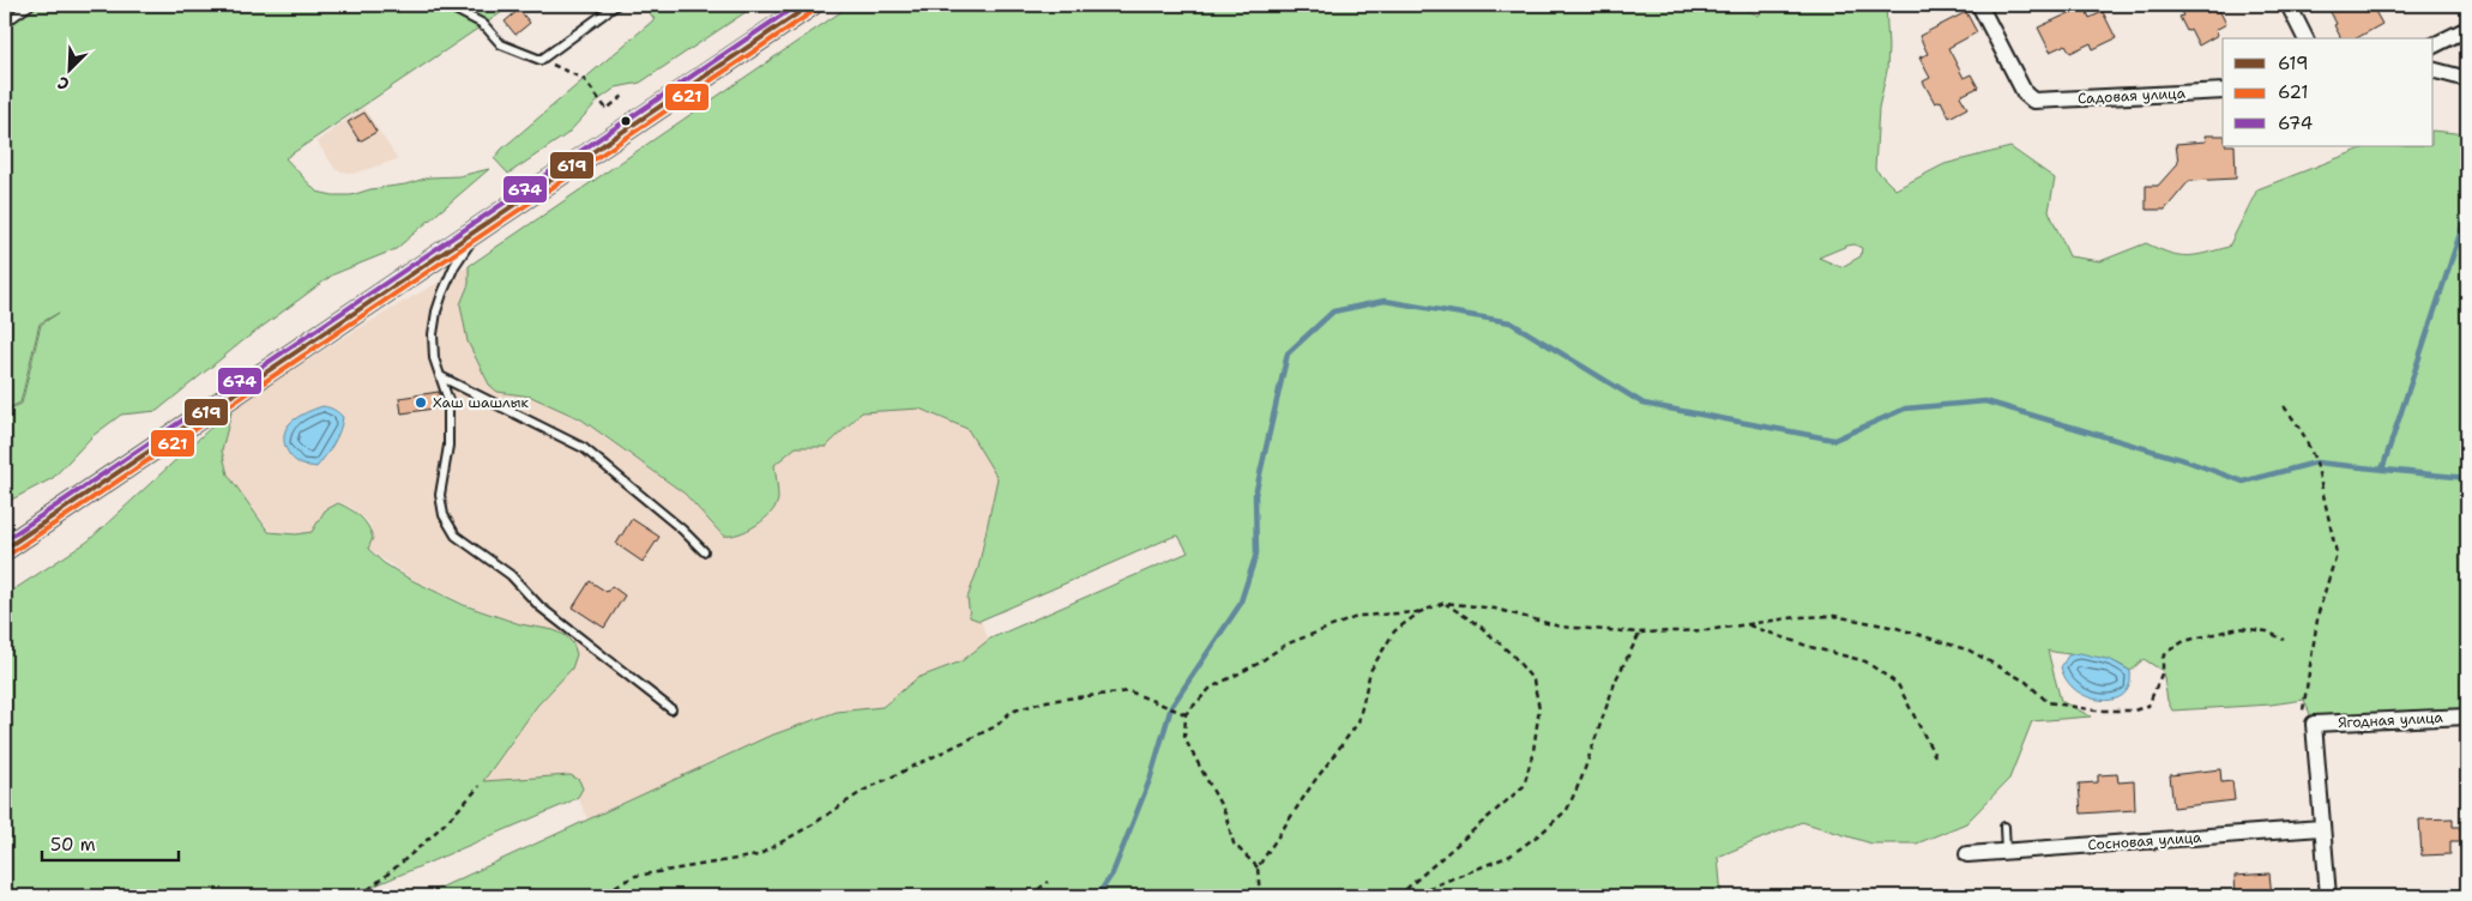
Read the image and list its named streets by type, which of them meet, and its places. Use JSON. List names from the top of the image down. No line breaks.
{"streets":{"street":["Садовая улица","Ягодная улица","Сосновая улица"]},"places":["Хаш шашлык"],"lines":["transit line 619","transit line 674","transit line 621"],"legend":["619","621","674"],"scale_bar":"50 m","north":"bottom left"}
